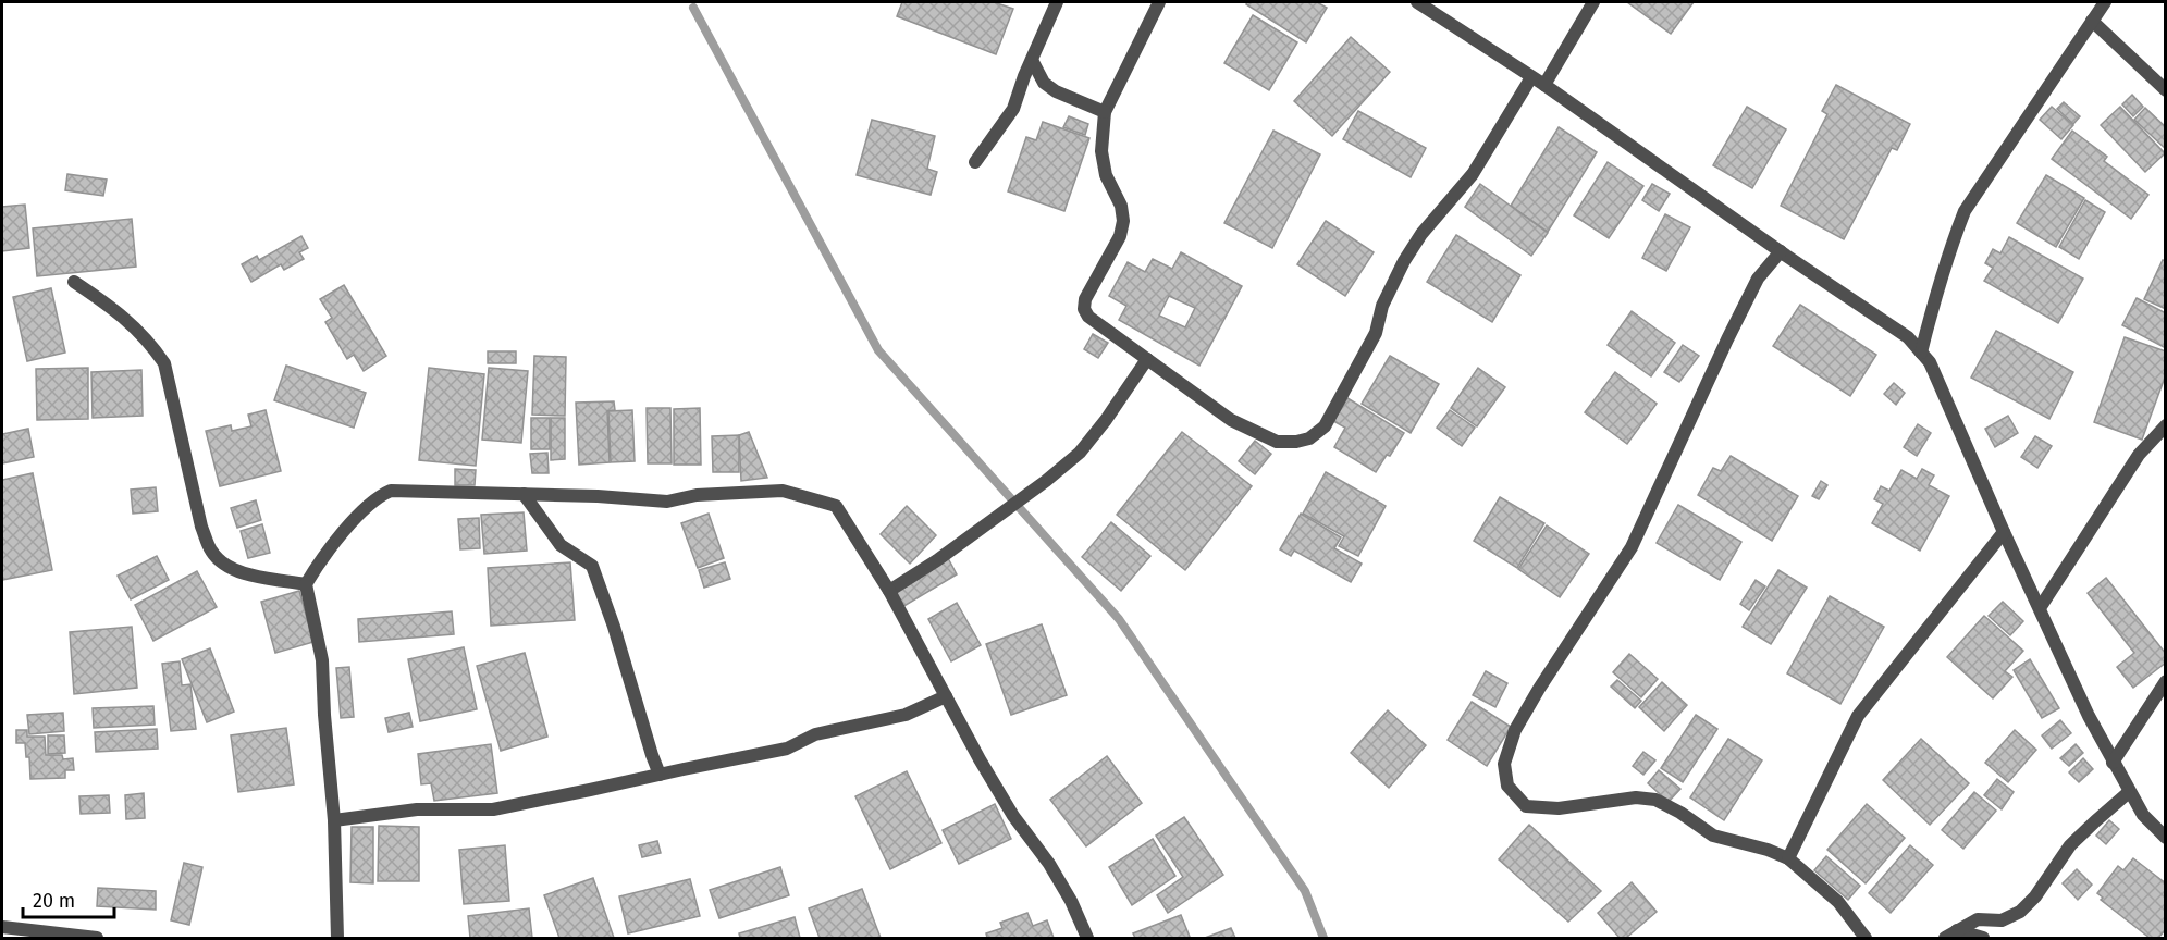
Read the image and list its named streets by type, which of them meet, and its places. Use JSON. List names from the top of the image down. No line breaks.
{"scale_bar":"20 m"}
